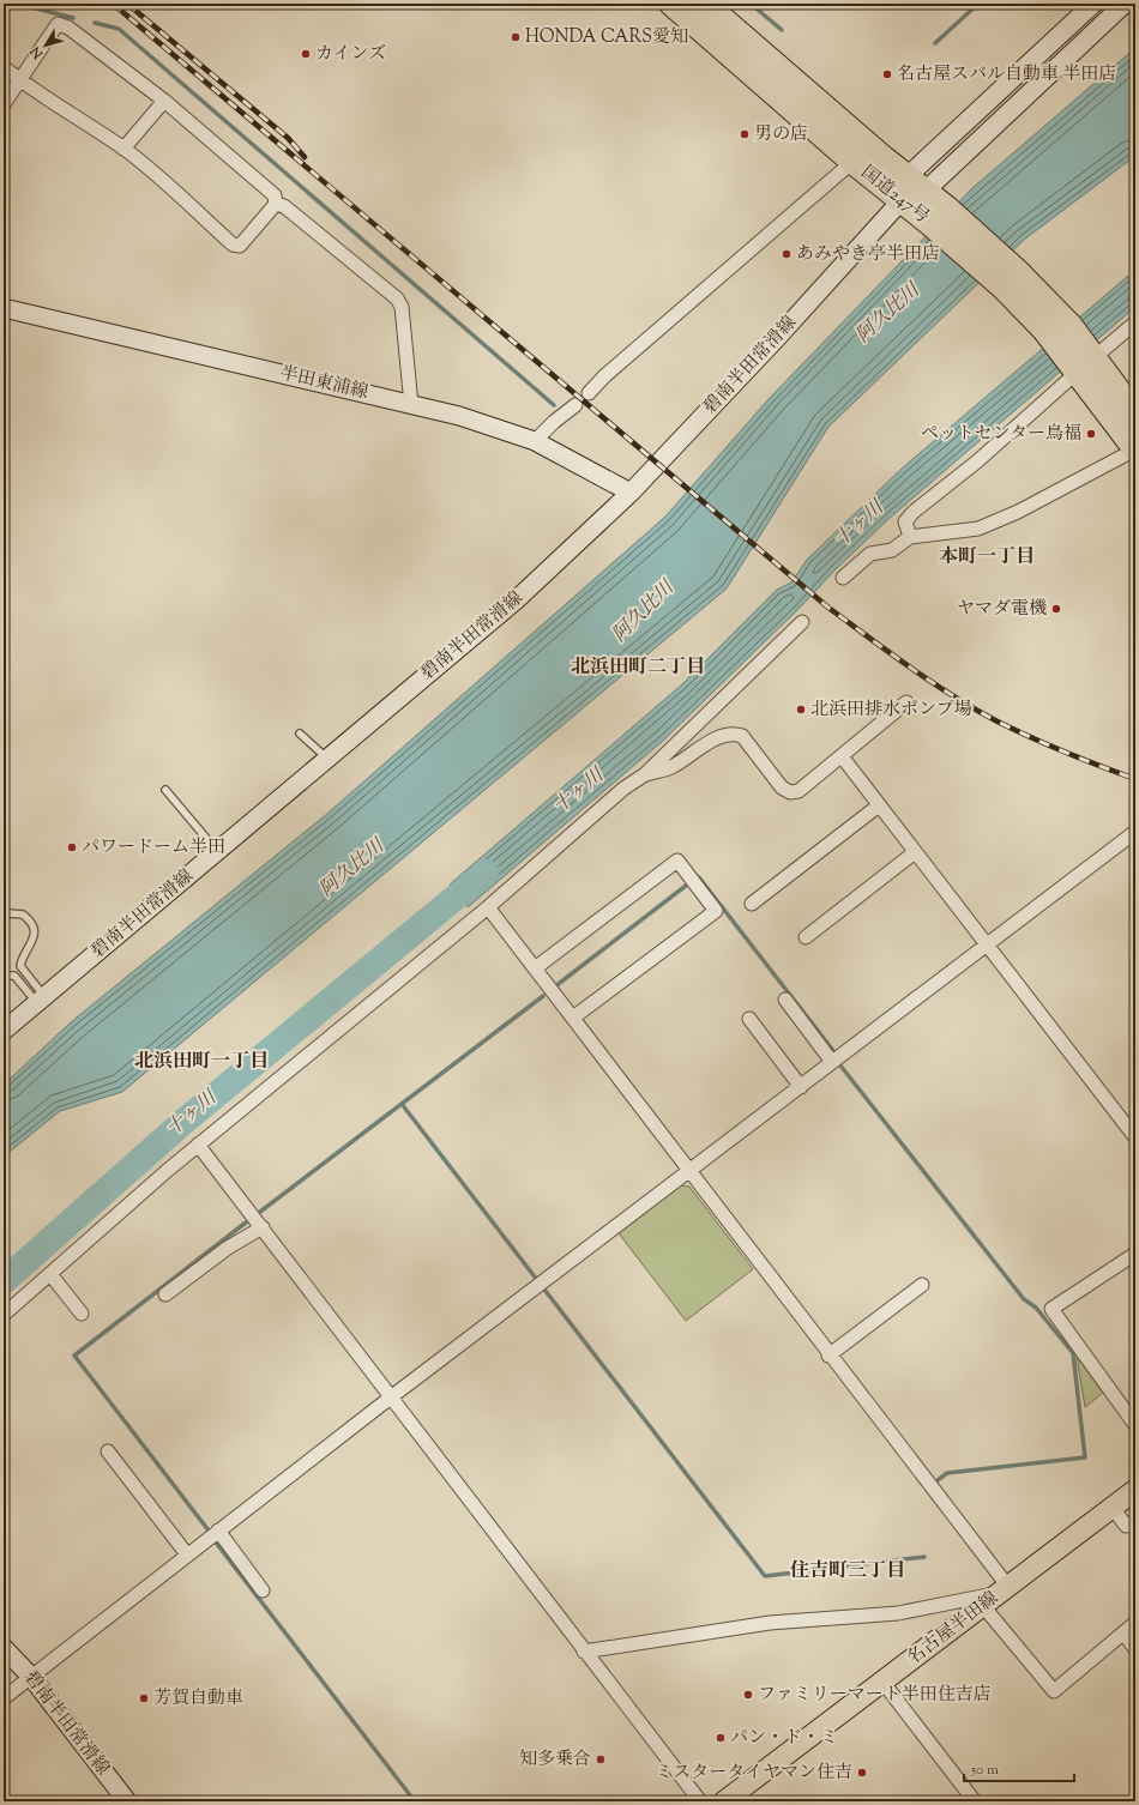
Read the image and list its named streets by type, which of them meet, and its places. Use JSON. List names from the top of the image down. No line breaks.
{"streets":{"highway":["国道247号"],"main road":["碧南半田常滑線","半田東浦線","名古屋半田線"]},"crossings":[["国道247号","碧南半田常滑線"],["碧南半田常滑線","半田東浦線"]],"districts":["本町一丁目","北浜田町二丁目","北浜田町一丁目","住吉町三丁目"],"water":["阿久比川","十ヶ川"],"places":["HONDA CARS愛知","カインズ","名古屋スバル自動車 半田店","男の店","あみやき亭半田店","ペットセンター鳥福","ヤマダ電機","北浜田排水ポンプ場","パワードーム半田","ファミリーマート半田住吉店","芳賀自動車","パン・ド・ミ","知多乗合","ミスタータイヤマン住吉"],"scale_bar":"50 m","north":"bottom left"}
